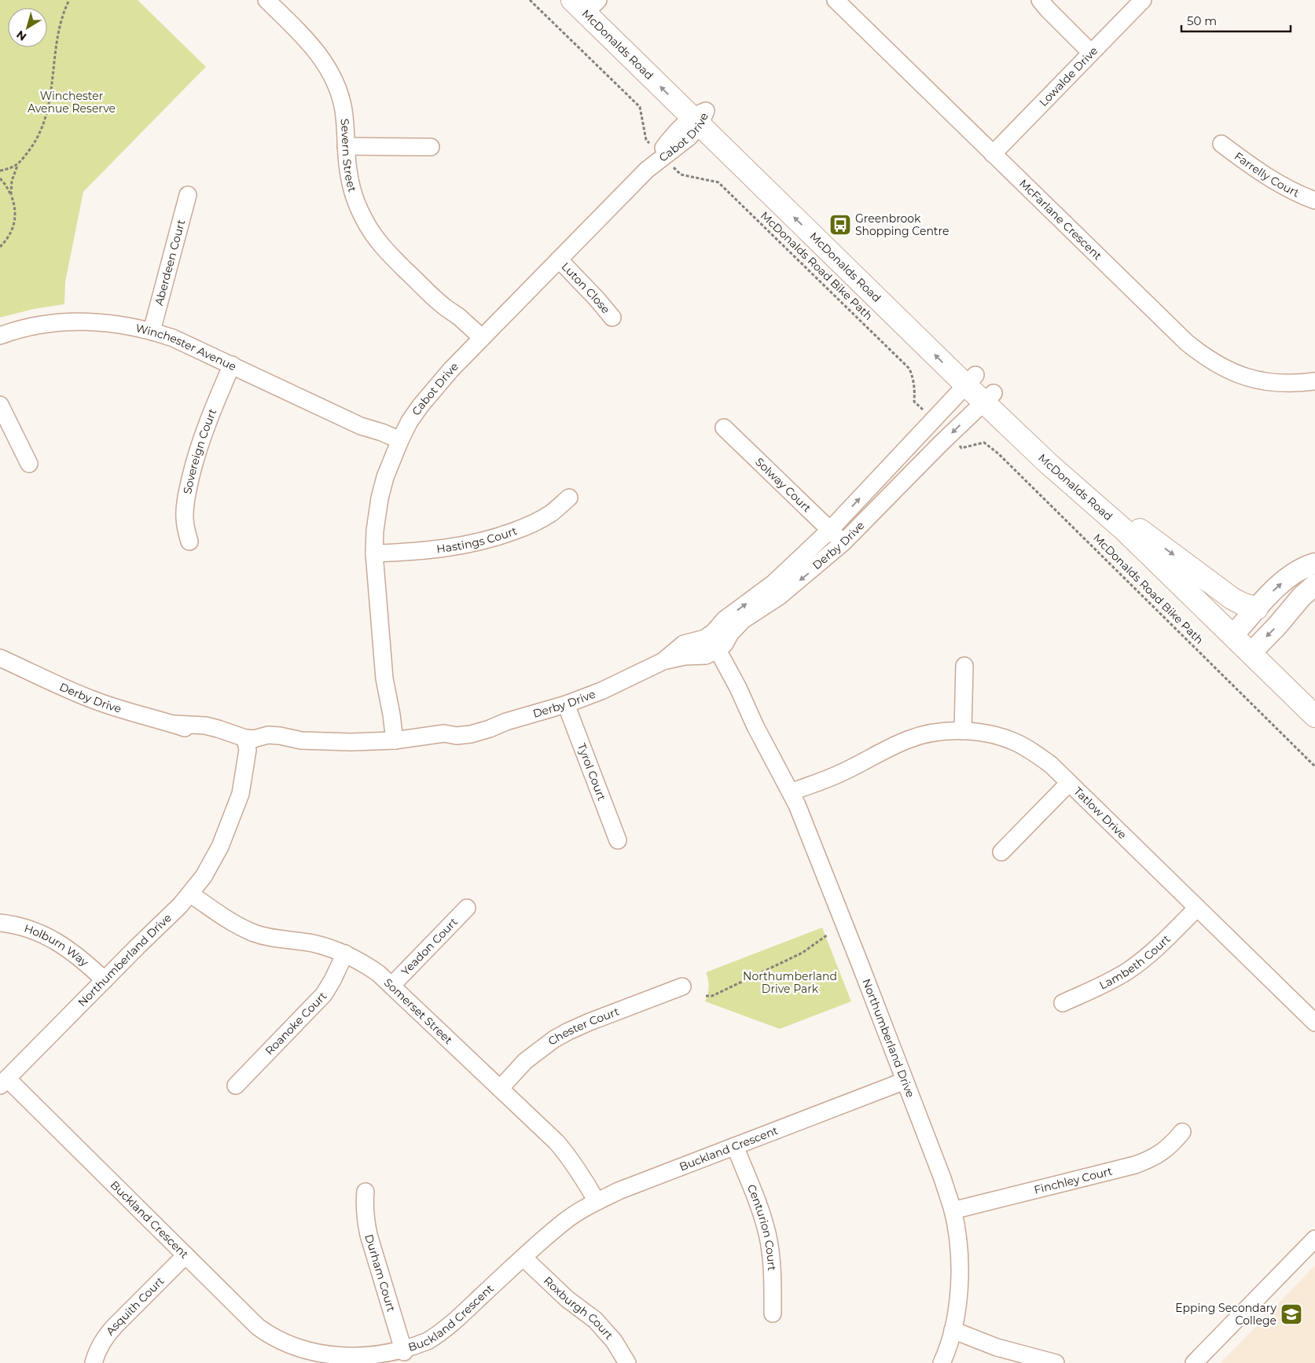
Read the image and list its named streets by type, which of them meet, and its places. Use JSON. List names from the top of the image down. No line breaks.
{"streets":{"main road":["McDonalds Road"],"street":["Lowalde Drive","Cabot Drive","Severn Street","Farrelly Court","McFarlane Crescent","Aberdeen Court","Luton Close","Winchester Avenue","Sovereign Court","Solway Court","Hastings Court","Derby Drive","Tyrol Court","Tatlow Drive","Holburn Way","Yeadon Court","Northumberland Drive","Lambeth Court","Somerset Street","Roanoke Court","Chester Court","Buckland Crescent","Finchley Court","Centurion Court","Durham Court","Asquith Court","Roxburgh Court"],"path":["McDonalds Road Bike Path"]},"crossings":[["McDonalds Road","Cabot Drive"],["McDonalds Road","Derby Drive"],["Lowalde Drive","McFarlane Crescent"],["Cabot Drive","Severn Street"],["Cabot Drive","Luton Close"],["Cabot Drive","Winchester Avenue"],["Cabot Drive","Hastings Court"],["Cabot Drive","Derby Drive"],["Aberdeen Court","Winchester Avenue"],["Winchester Avenue","Sovereign Court"],["Solway Court","Derby Drive"],["Derby Drive","Tyrol Court"],["Derby Drive","Northumberland Drive"],["Tatlow Drive","Northumberland Drive"],["Tatlow Drive","Lambeth Court"],["Holburn Way","Northumberland Drive"],["Yeadon Court","Somerset Street"],["Northumberland Drive","Somerset Street"],["Northumberland Drive","Buckland Crescent"],["Northumberland Drive","Finchley Court"],["Somerset Street","Roanoke Court"],["Somerset Street","Chester Court"],["Somerset Street","Buckland Crescent"],["Buckland Crescent","Centurion Court"],["Buckland Crescent","Durham Court"],["Buckland Crescent","Asquith Court"],["Buckland Crescent","Roxburgh Court"]],"parks":["Winchester Avenue Reserve","Northumberland Drive Park"],"places":{"bus stop":["Greenbrook Shopping Centre"],"school or university":["Epping Secondary College"]},"scale_bar":"50 m","north":"bottom left"}
